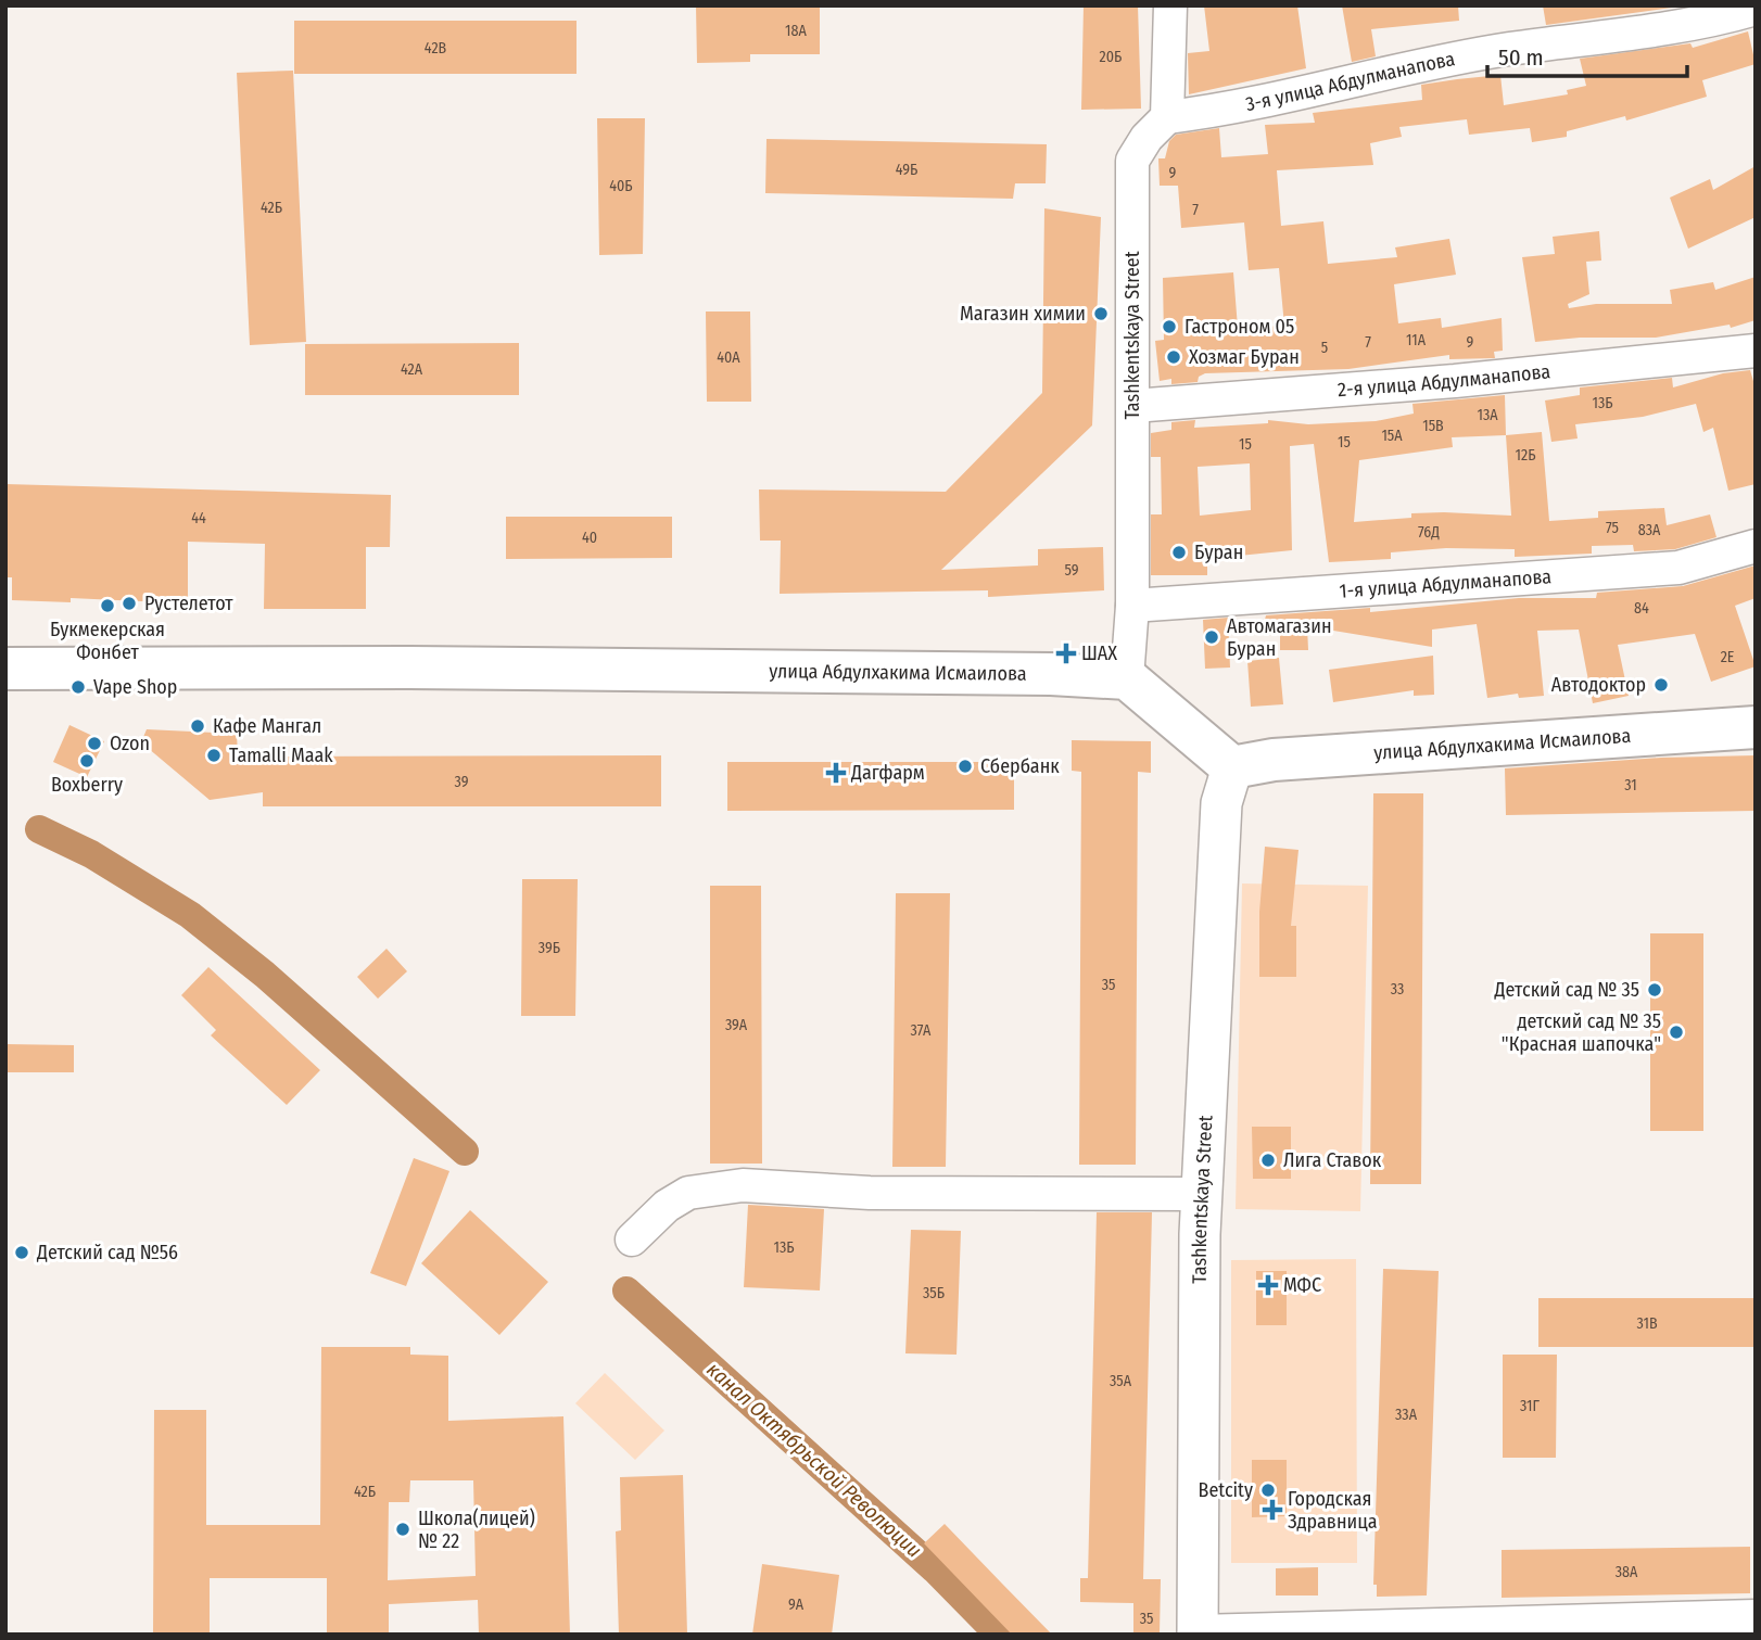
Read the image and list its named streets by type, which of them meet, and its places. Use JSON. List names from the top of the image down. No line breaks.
{"streets":{"main road":["улица Абдулхакима Исмаилова"],"street":["3-я улица Абдулманапова","Tashkentskaya Street","2-я улица Абдулманапова","1-я улица Абдулманапова"]},"crossings":[["3-я улица Абдулманапова","Tashkentskaya Street"],["Tashkentskaya Street","2-я улица Абдулманапова"],["Tashkentskaya Street","1-я улица Абдулманапова"],["Tashkentskaya Street","улица Абдулхакима Исмаилова"]],"water":["канал Октябрьской Революции"],"places":{"other":["Магазин химии","Гастроном 05","Хозмаг Буран","Буран","Рустелетот","Букмекерская Фонбет","Автомагазин Буран","Автодоктор","Vape Shop","Кафе Мангал","Ozon","Tamalli Maak","Boxberry","Сбербанк","Детский сад № 35","детский сад № 35 \"Красная шапочка\"","Лига Ставок","Детский сад №56","Betcity","Школа(лицей) № 22"],"health":["ШАХ","Дагфарм","МФС","Городская Здравница"]},"house_numbers":["18А","42В","20Б","49Б","9","40Б","42Б","7","11А","7","9","5","40А","42А","13Б","13А","15В","15А","15","15","12Б","44","75","83А","76Д","40","59","84","2Е","39","31","39Б","35","33","39А","37А","13Б","35Б","31В","35А","31Г","33А","42Б","38А","9А","35"],"scale_bar":"50 m"}
